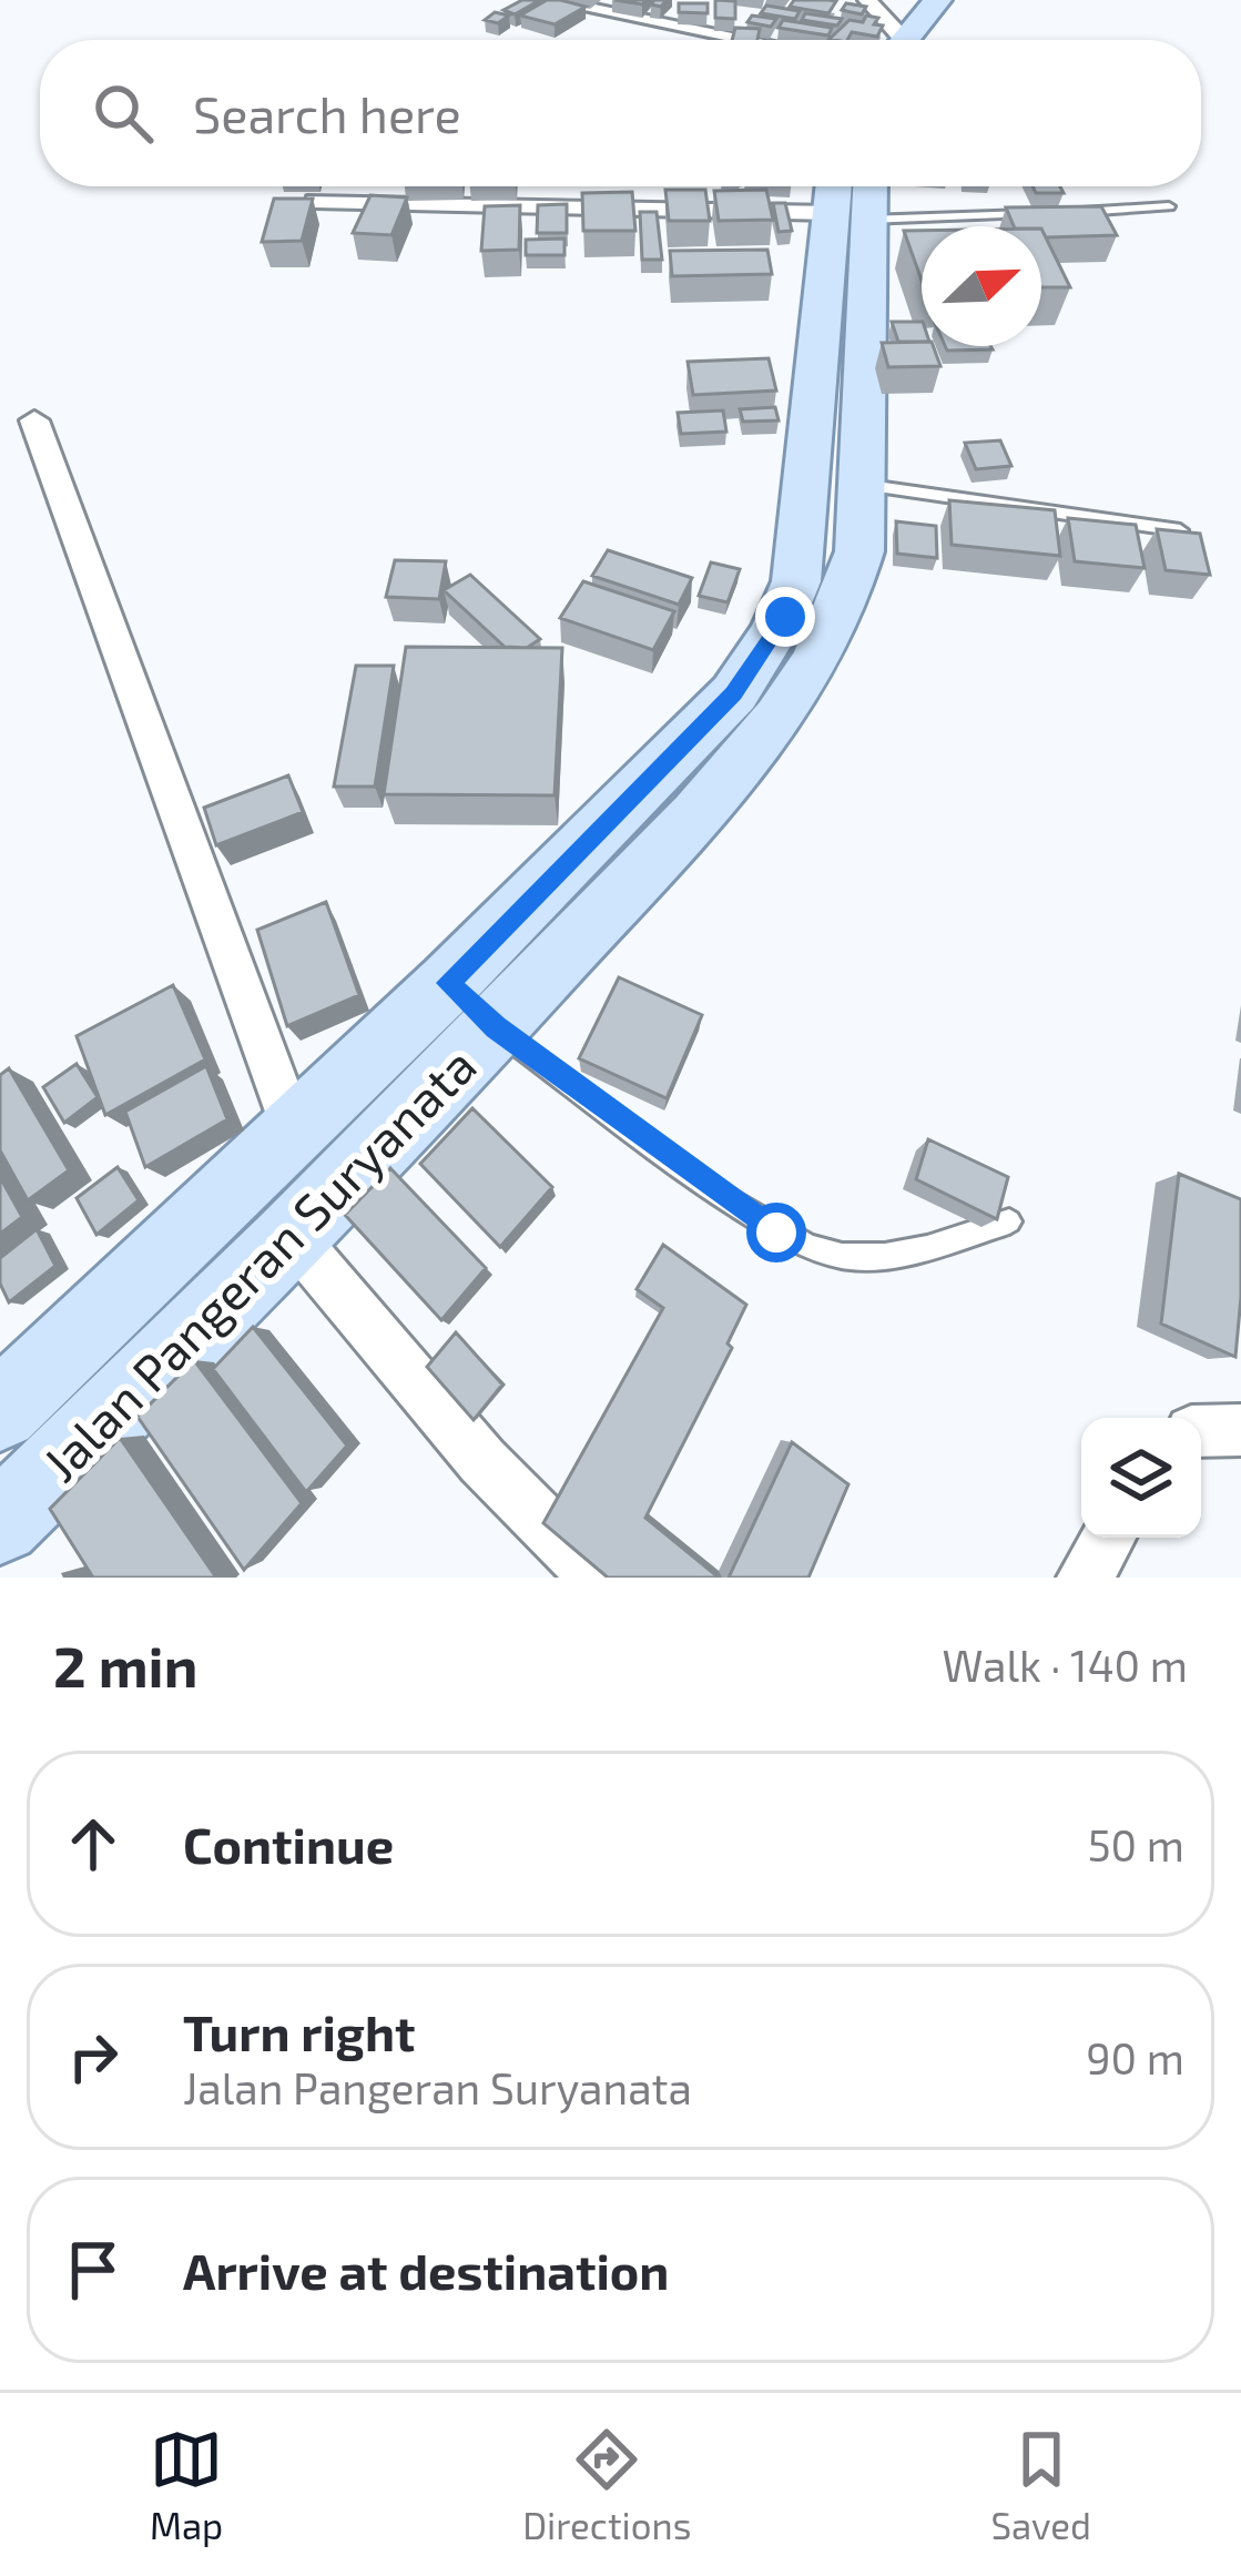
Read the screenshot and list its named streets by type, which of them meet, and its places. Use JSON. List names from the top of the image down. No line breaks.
{"streets":{"main road":["Jalan Pangeran Suryanata"]},"north":"top right","page":{"search":"Search here","heading":["2 min","Walk · 140 m"],"list":[["Continue","50 m"],["Turn right","Jalan Pangeran Suryanata","90 m"],"Arrive at destination"],"nav":["Map","Directions","Saved"]}}
